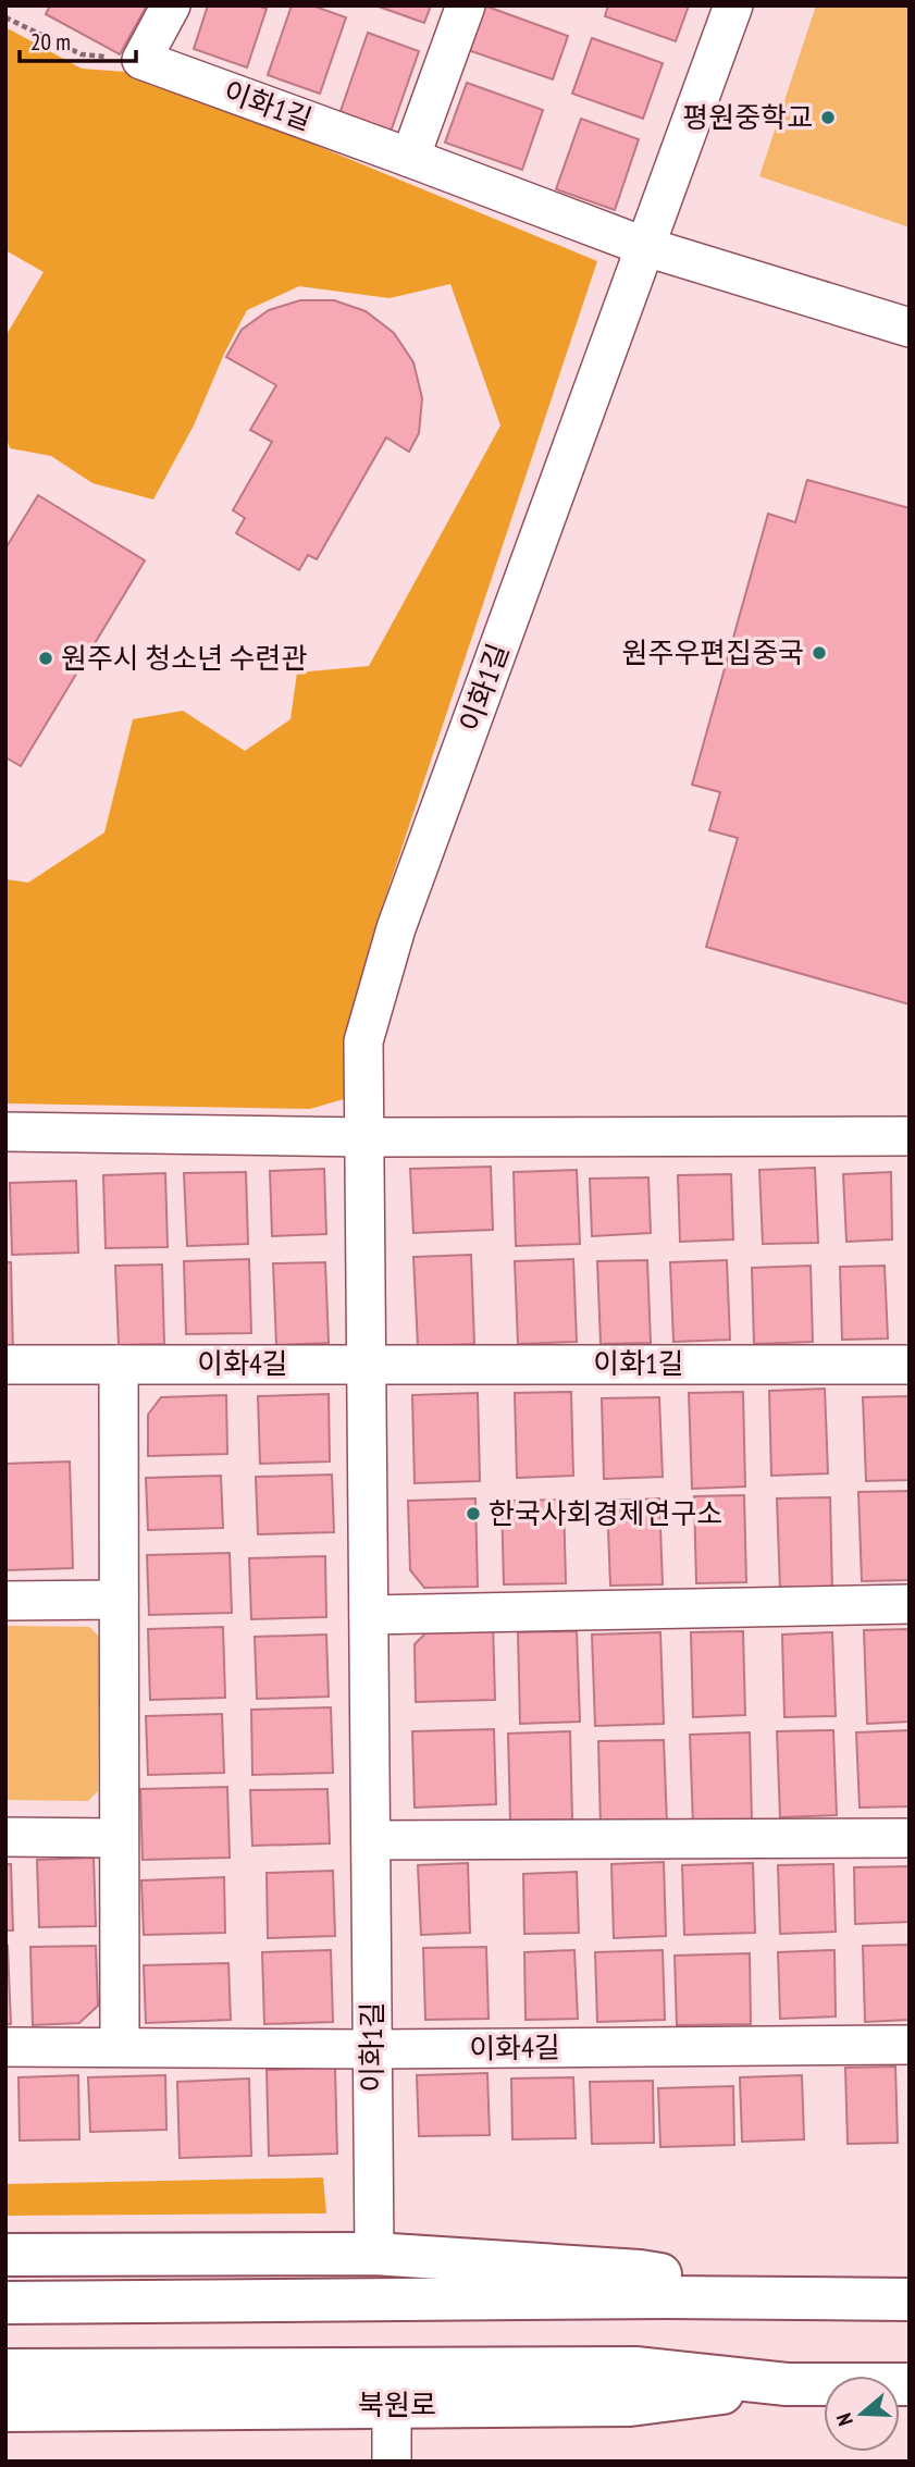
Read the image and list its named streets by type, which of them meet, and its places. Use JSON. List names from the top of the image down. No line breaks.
{"streets":{"street":["이화1길","이화4길","북원로"]},"crossings":[["이화1길","이화4길"]],"places":["평원중학교","원주우편집중국","원주시 청소년 수련관","한국사회경제연구소"],"scale_bar":"20 m","north":"left"}
